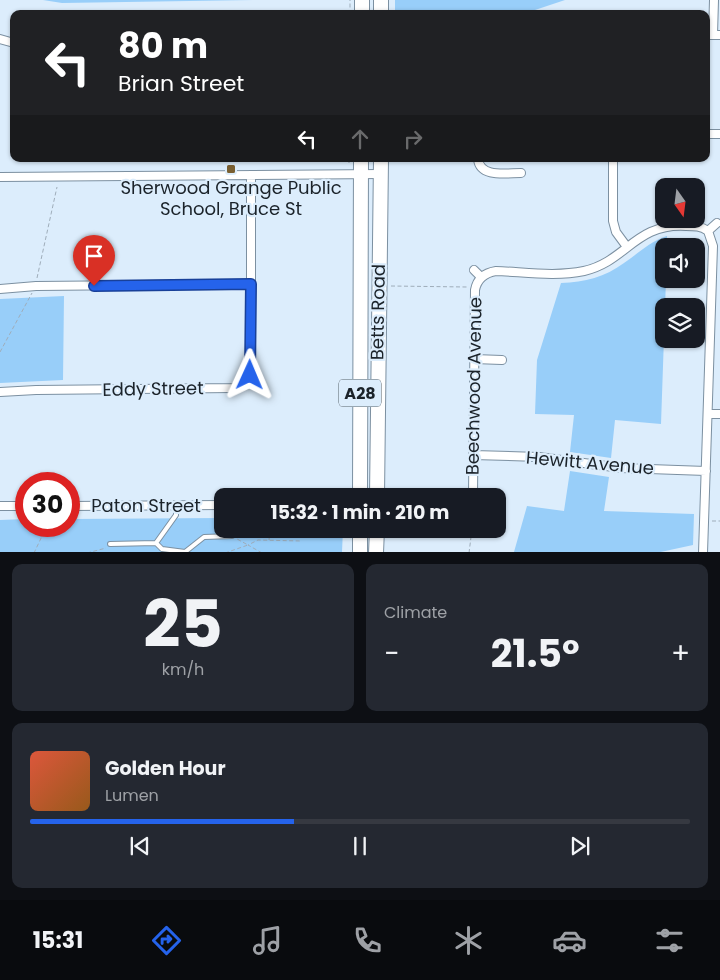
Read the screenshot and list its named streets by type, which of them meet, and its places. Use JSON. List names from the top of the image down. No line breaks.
{"streets":{"highway":["Betts Road","A28"],"street":["Beechwood Avenue","Eddy Street","Hewitt Avenue","Paton Street"]},"crossings":[["Beechwood Avenue","Hewitt Avenue"]],"places":{"transit":["Sherwood Grange Public School, Bruce St"]},"north":"bottom","page":{"turn":["80 m","Brian Street"],"limit":"30","trip":"15:32 · 1 min · 210 m","tile":[["25","km/h"],"Climate"],"heat":["−","21.5°","+"],"song":["Golden Hour","Lumen"],"tabs":"15:31"}}
